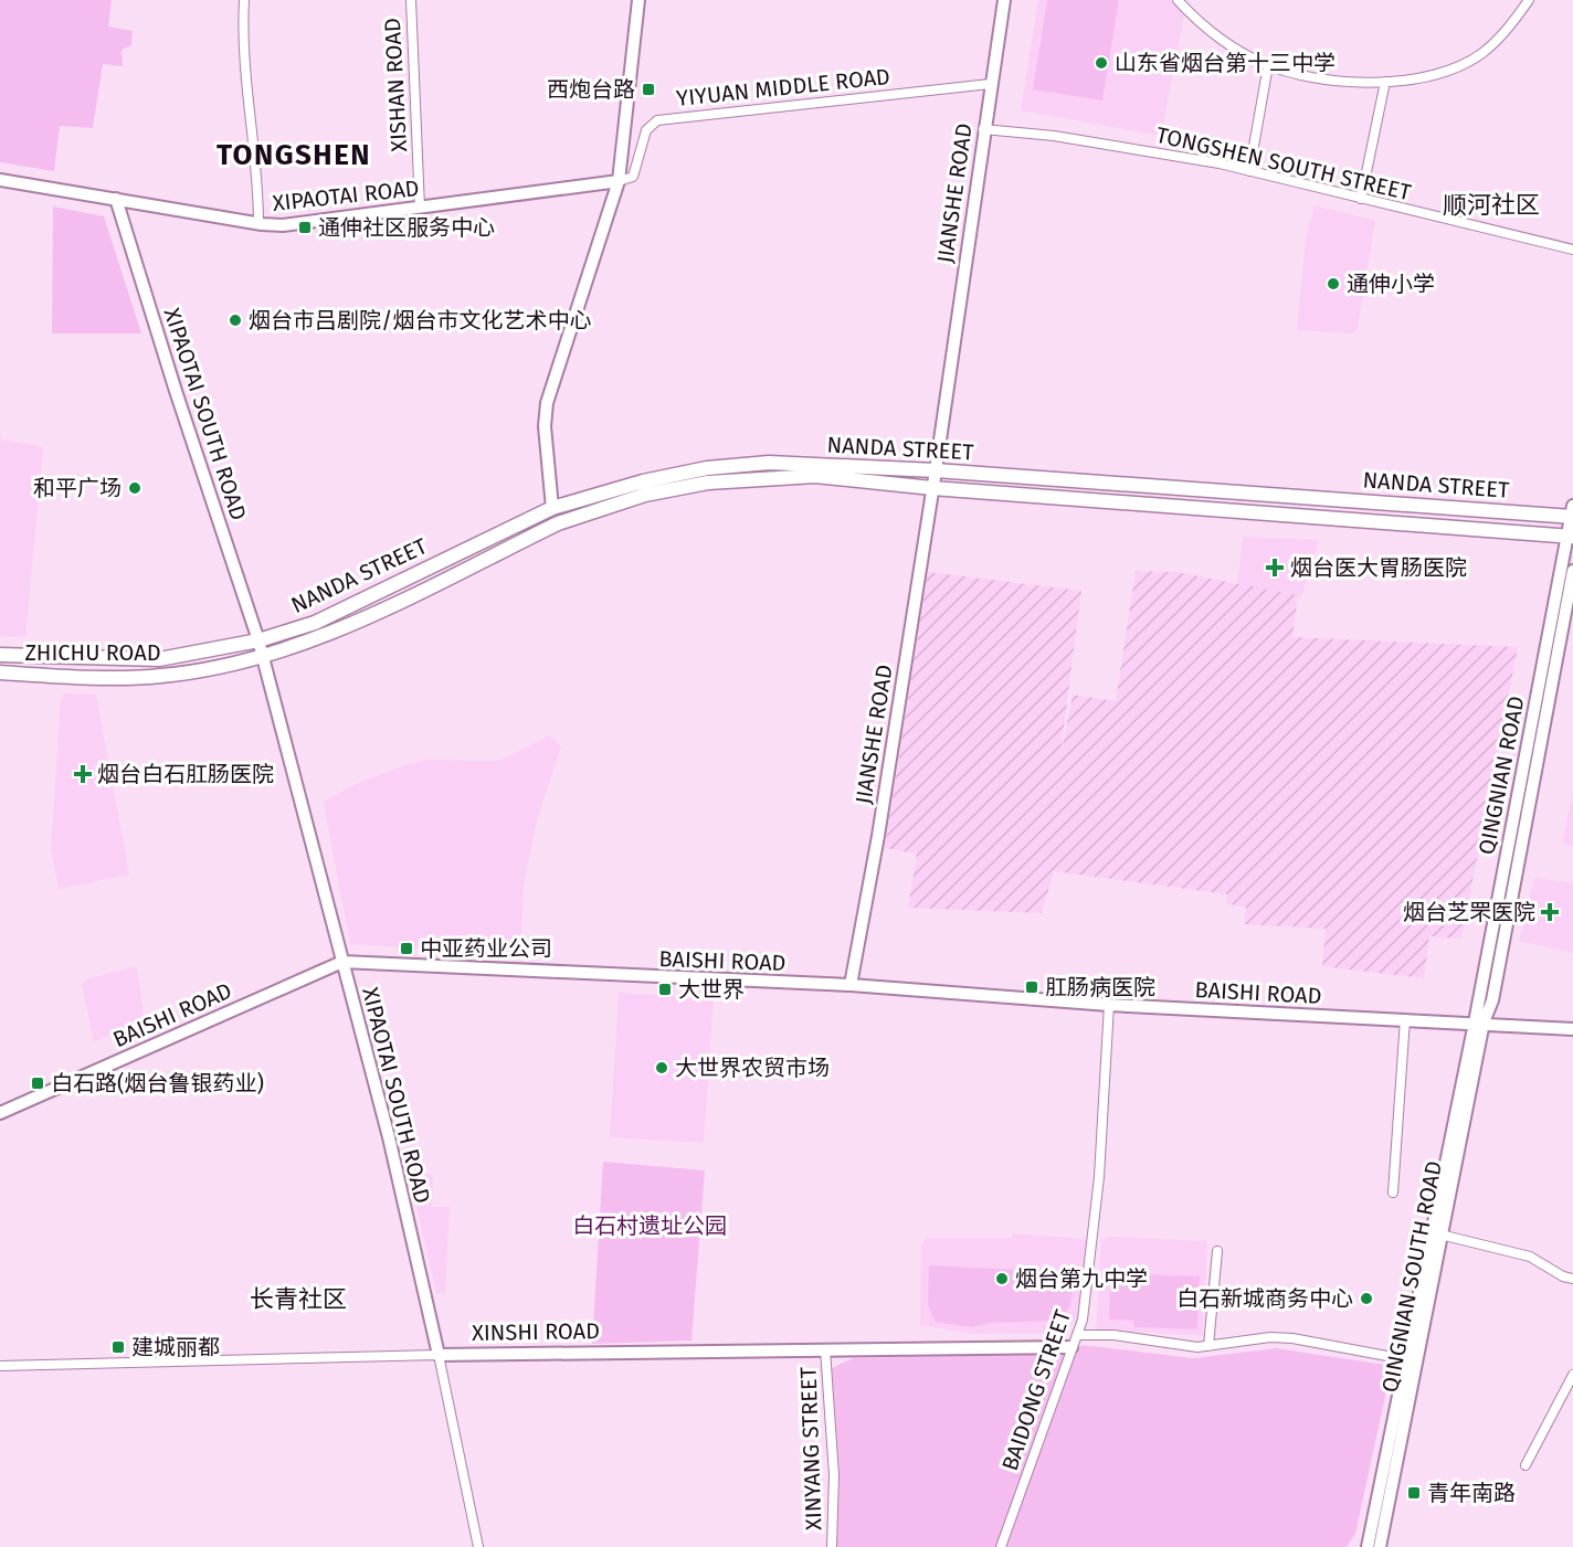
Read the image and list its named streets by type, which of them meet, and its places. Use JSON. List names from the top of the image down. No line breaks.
{"streets":{"main road":["NANDA STREET","ZHICHU ROAD"],"street":["XISHAN ROAD","YIYUAN MIDDLE ROAD","TONGSHEN SOUTH STREET","JIANSHE ROAD","XIPAOTAI ROAD","XIPAOTAI SOUTH ROAD","QINGNIAN ROAD","BAISHI ROAD","QINGNIAN SOUTH ROAD","XINSHI ROAD","BAIDONG STREET","XINYANG STREET"]},"crossings":[["XISHAN ROAD","XIPAOTAI ROAD"],["YIYUAN MIDDLE ROAD","JIANSHE ROAD"],["YIYUAN MIDDLE ROAD","XIPAOTAI ROAD"],["TONGSHEN SOUTH STREET","JIANSHE ROAD"],["JIANSHE ROAD","NANDA STREET"],["JIANSHE ROAD","BAISHI ROAD"],["XIPAOTAI ROAD","XIPAOTAI SOUTH ROAD"],["XIPAOTAI SOUTH ROAD","NANDA STREET"],["XIPAOTAI SOUTH ROAD","ZHICHU ROAD"],["XIPAOTAI SOUTH ROAD","BAISHI ROAD"],["XIPAOTAI SOUTH ROAD","XINSHI ROAD"],["NANDA STREET","ZHICHU ROAD"],["NANDA STREET","QINGNIAN ROAD"],["QINGNIAN ROAD","BAISHI ROAD"],["QINGNIAN ROAD","QINGNIAN SOUTH ROAD"],["BAISHI ROAD","QINGNIAN SOUTH ROAD"],["BAISHI ROAD","BAIDONG STREET"],["XINSHI ROAD","BAIDONG STREET"],["XINSHI ROAD","XINYANG STREET"]],"districts":["TONGSHEN","顺河社区","长青社区"],"parks":["白石村遗址公园"],"places":{"other":["山东省烟台第十三中学","通伸小学","烟台市吕剧院/烟台市文化艺术中心","和平广场","大世界农贸市场","烟台第九中学","白石新城商务中心"],"transit":["西炮台路","通伸社区服务中心","中亚药业公司","肛肠病医院","大世界","白石路(烟台鲁银药业)","建城丽都","青年南路"],"health":["烟台医大胃肠医院","烟台白石肛肠医院","烟台芝罘医院"]}}
